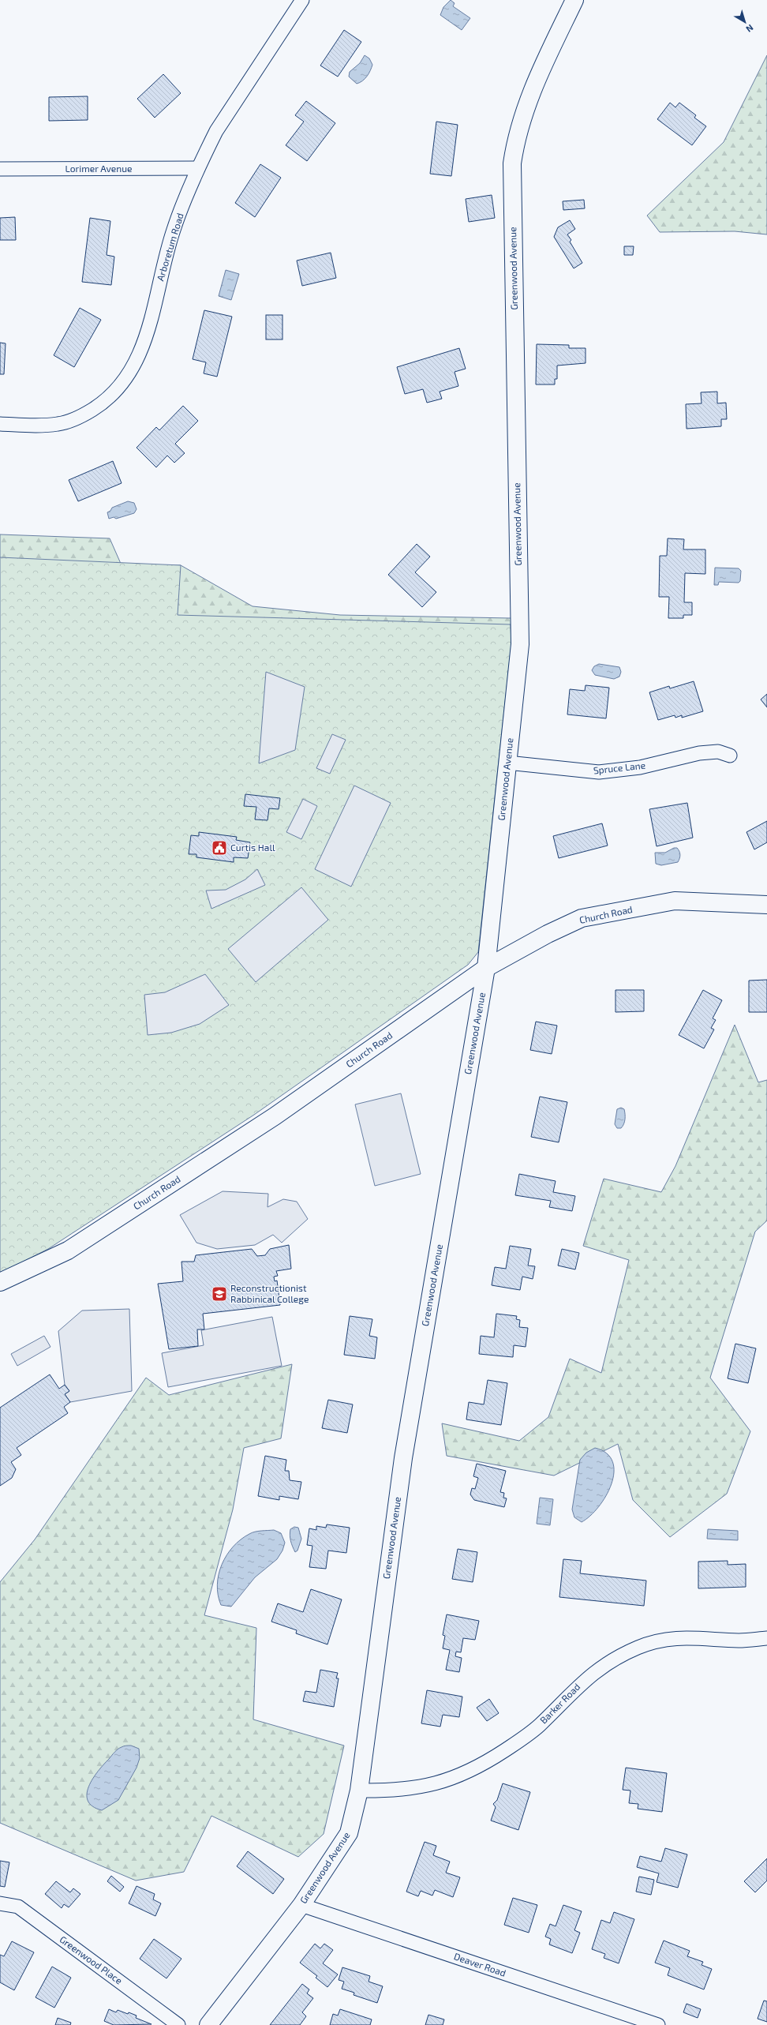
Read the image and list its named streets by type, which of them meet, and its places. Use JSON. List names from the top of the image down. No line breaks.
{"streets":{"main road":["Greenwood Avenue","Church Road"],"street":["Lorimer Avenue","Arboretum Road","Spruce Lane","Barker Road","Greenwood Place","Deaver Road"]},"crossings":[["Lorimer Avenue","Arboretum Road"],["Greenwood Avenue","Spruce Lane"],["Greenwood Avenue","Church Road"],["Greenwood Avenue","Barker Road"],["Greenwood Avenue","Deaver Road"]],"places":{"public building":["Curtis Hall"],"school or university":["Reconstructionist Rabbinical College"]},"north":"bottom right"}
